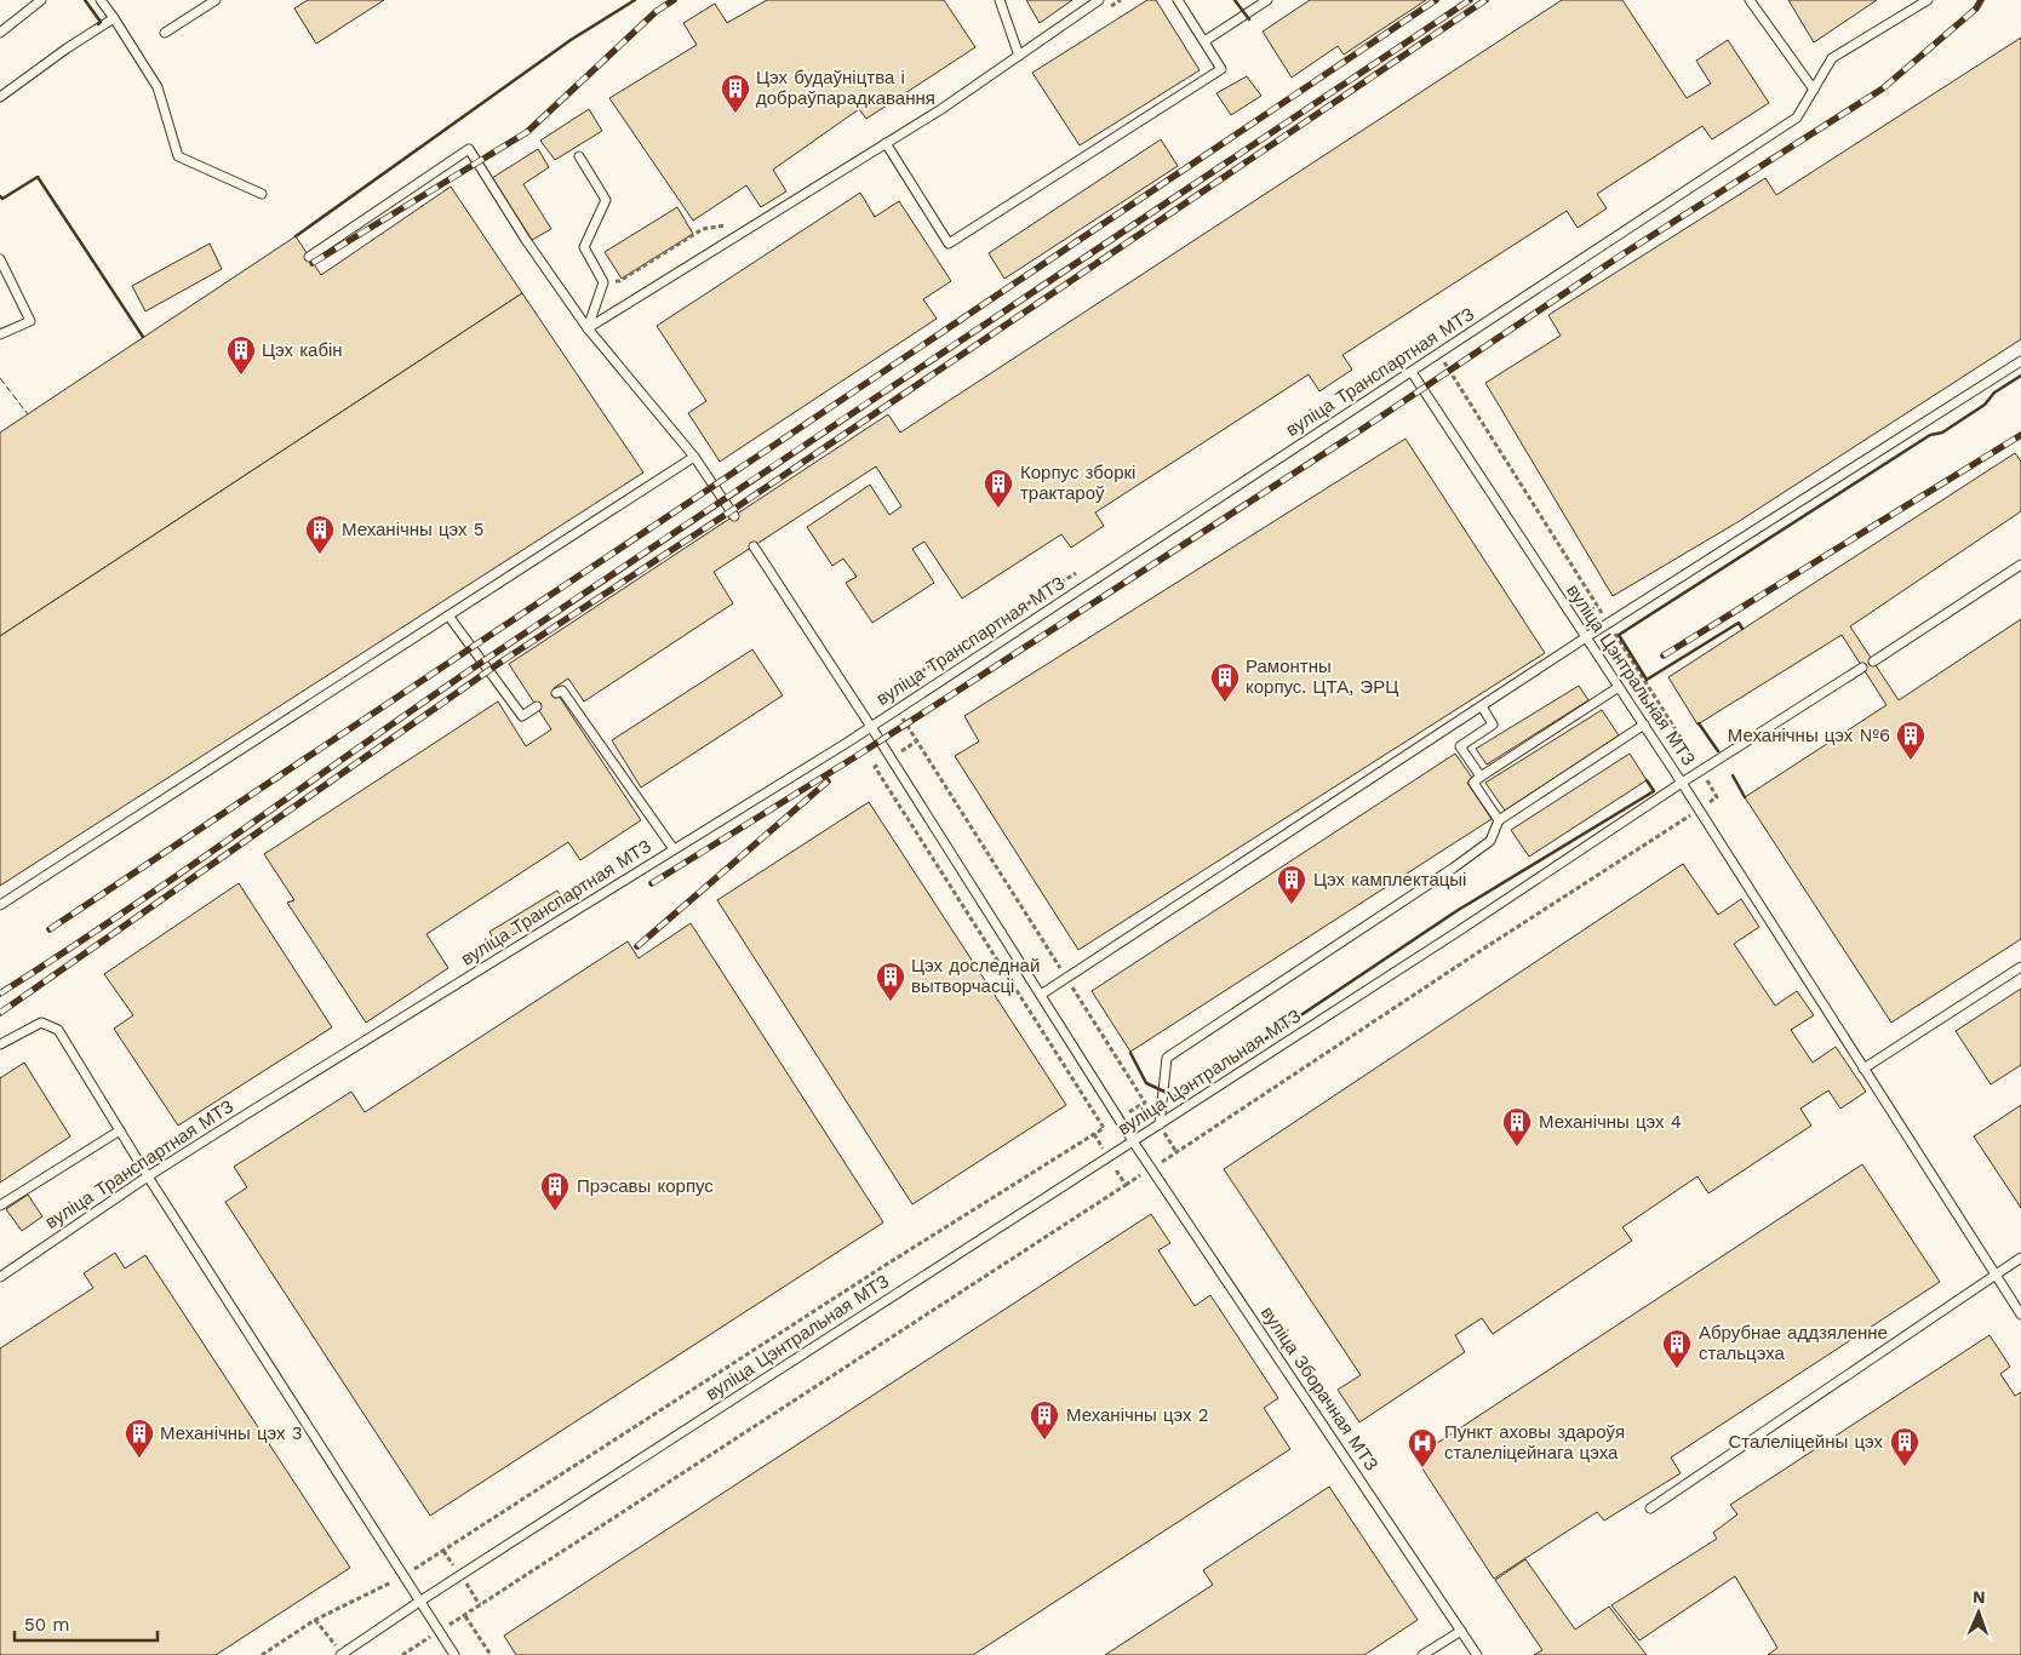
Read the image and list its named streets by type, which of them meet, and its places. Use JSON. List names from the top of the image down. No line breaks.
{"streets":{"lane":["вуліца Транспартная МТЗ","вуліца Цэнтральная МТЗ","вуліца Зборачная МТЗ"]},"crossings":[["вуліца Транспартная МТЗ","вуліца Цэнтральная МТЗ"],["вуліца Транспартная МТЗ","вуліца Зборачная МТЗ"],["вуліца Цэнтральная МТЗ","вуліца Зборачная МТЗ"]],"places":{"building":["Цэх будаўніцтва і добраўпарадкавання","Цэх кабін","Корпус зборкі трактароў","Механічны цэх 5","Рамонтны корпус. ЦТА, ЭРЦ","Механічны цэх №6","Цэх камплектацыі","Цэх доследнай вытворчасці","Механічны цэх 4","Прэсавы корпус","Абрубнае аддзяленне стальцэха","Механічны цэх 2","Механічны цэх 3","Сталеліцейны цэх"],"hospital":["Пункт аховы здароўя сталеліцейнага цэха"]},"scale_bar":"50 m","north":"top"}
